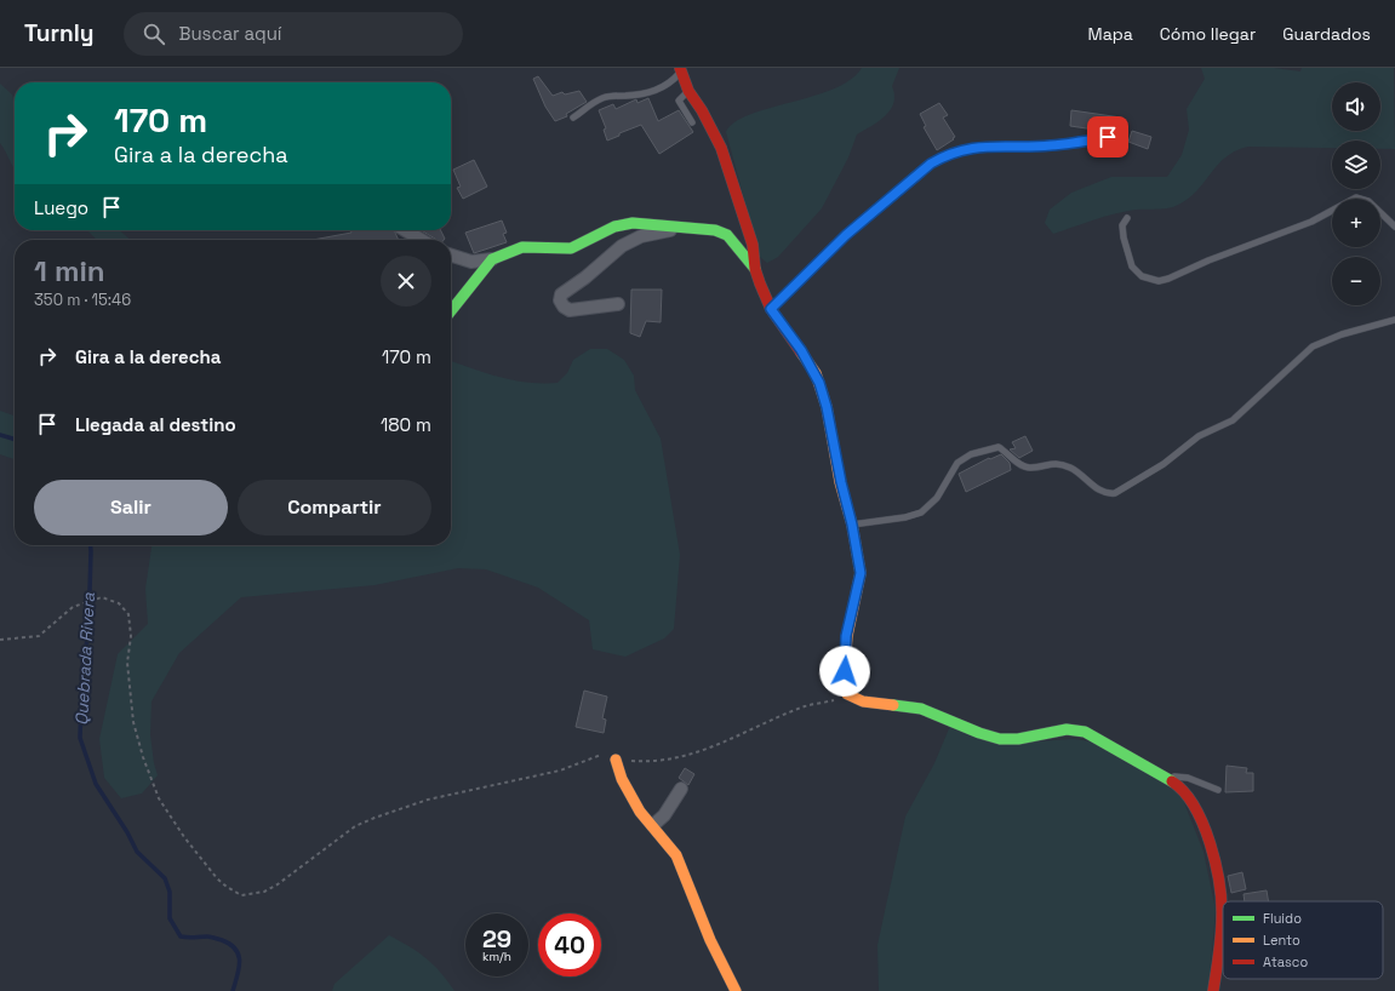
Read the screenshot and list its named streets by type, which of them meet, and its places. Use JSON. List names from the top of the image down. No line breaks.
{"water":["Quebrada Rivera"],"legend":["Fluido","Lento","Atasco"],"page":{"header":"Turnly","search":"Buscar aquí","nav":["Mapa","Cómo llegar","Guardados"],"map_buttons":["+","−"],"turn":["170 m","Gira a la derecha"],"then":"Luego","heading":["1 min","350 m · 15:46"],"list":[{"name":"Gira a la derecha","value":"170 m"},{"name":"Llegada al destino","value":"180 m"}],"buttons":["Salir","Compartir"],"speed":"29 km/h","limit":"40"}}
